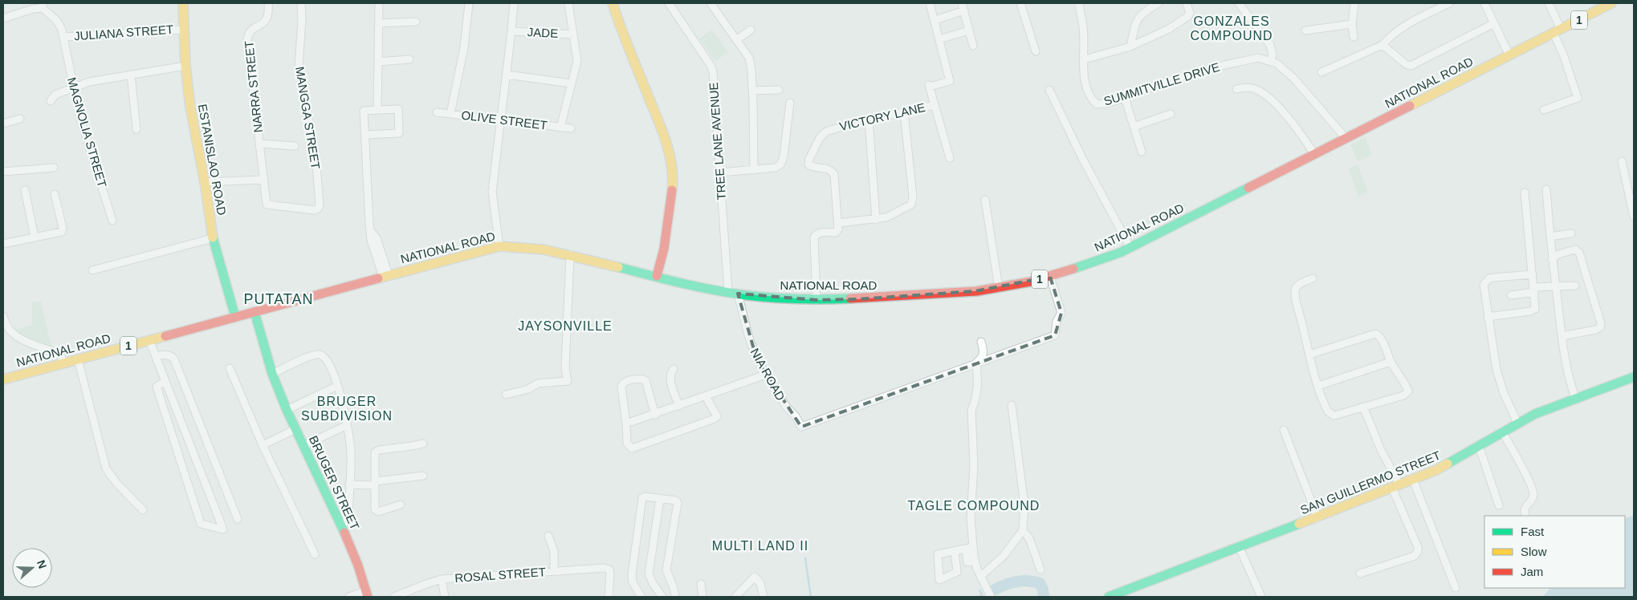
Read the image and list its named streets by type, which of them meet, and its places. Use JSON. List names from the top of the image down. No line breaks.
{"streets":{"main road":["1","NATIONAL ROAD","ESTANISLAO ROAD","BRUGER STREET","SAN GUILLERMO STREET"],"street":["JULIANA STREET","JADE","SUMMITVILLE DRIVE","NARRA STREET","VICTORY LANE","MANGGA STREET","OLIVE STREET","MAGNOLIA STREET","TREE LANE AVENUE","NIA ROAD","ROSAL STREET"]},"crossings":[["JULIANA STREET","MAGNOLIA STREET"],["JULIANA STREET","ESTANISLAO ROAD"],["NATIONAL ROAD","SUMMITVILLE DRIVE"],["NATIONAL ROAD","TREE LANE AVENUE"],["NATIONAL ROAD","ESTANISLAO ROAD"],["NATIONAL ROAD","NIA ROAD"],["NATIONAL ROAD","BRUGER STREET"],["NARRA STREET","MANGGA STREET"]],"districts":["GONZALES COMPOUND","PUTATAN","JAYSONVILLE","BRUGER SUBDIVISION","TAGLE COMPOUND","MULTI LAND II"],"legend":["Fast","Slow","Jam"],"north":"right"}
